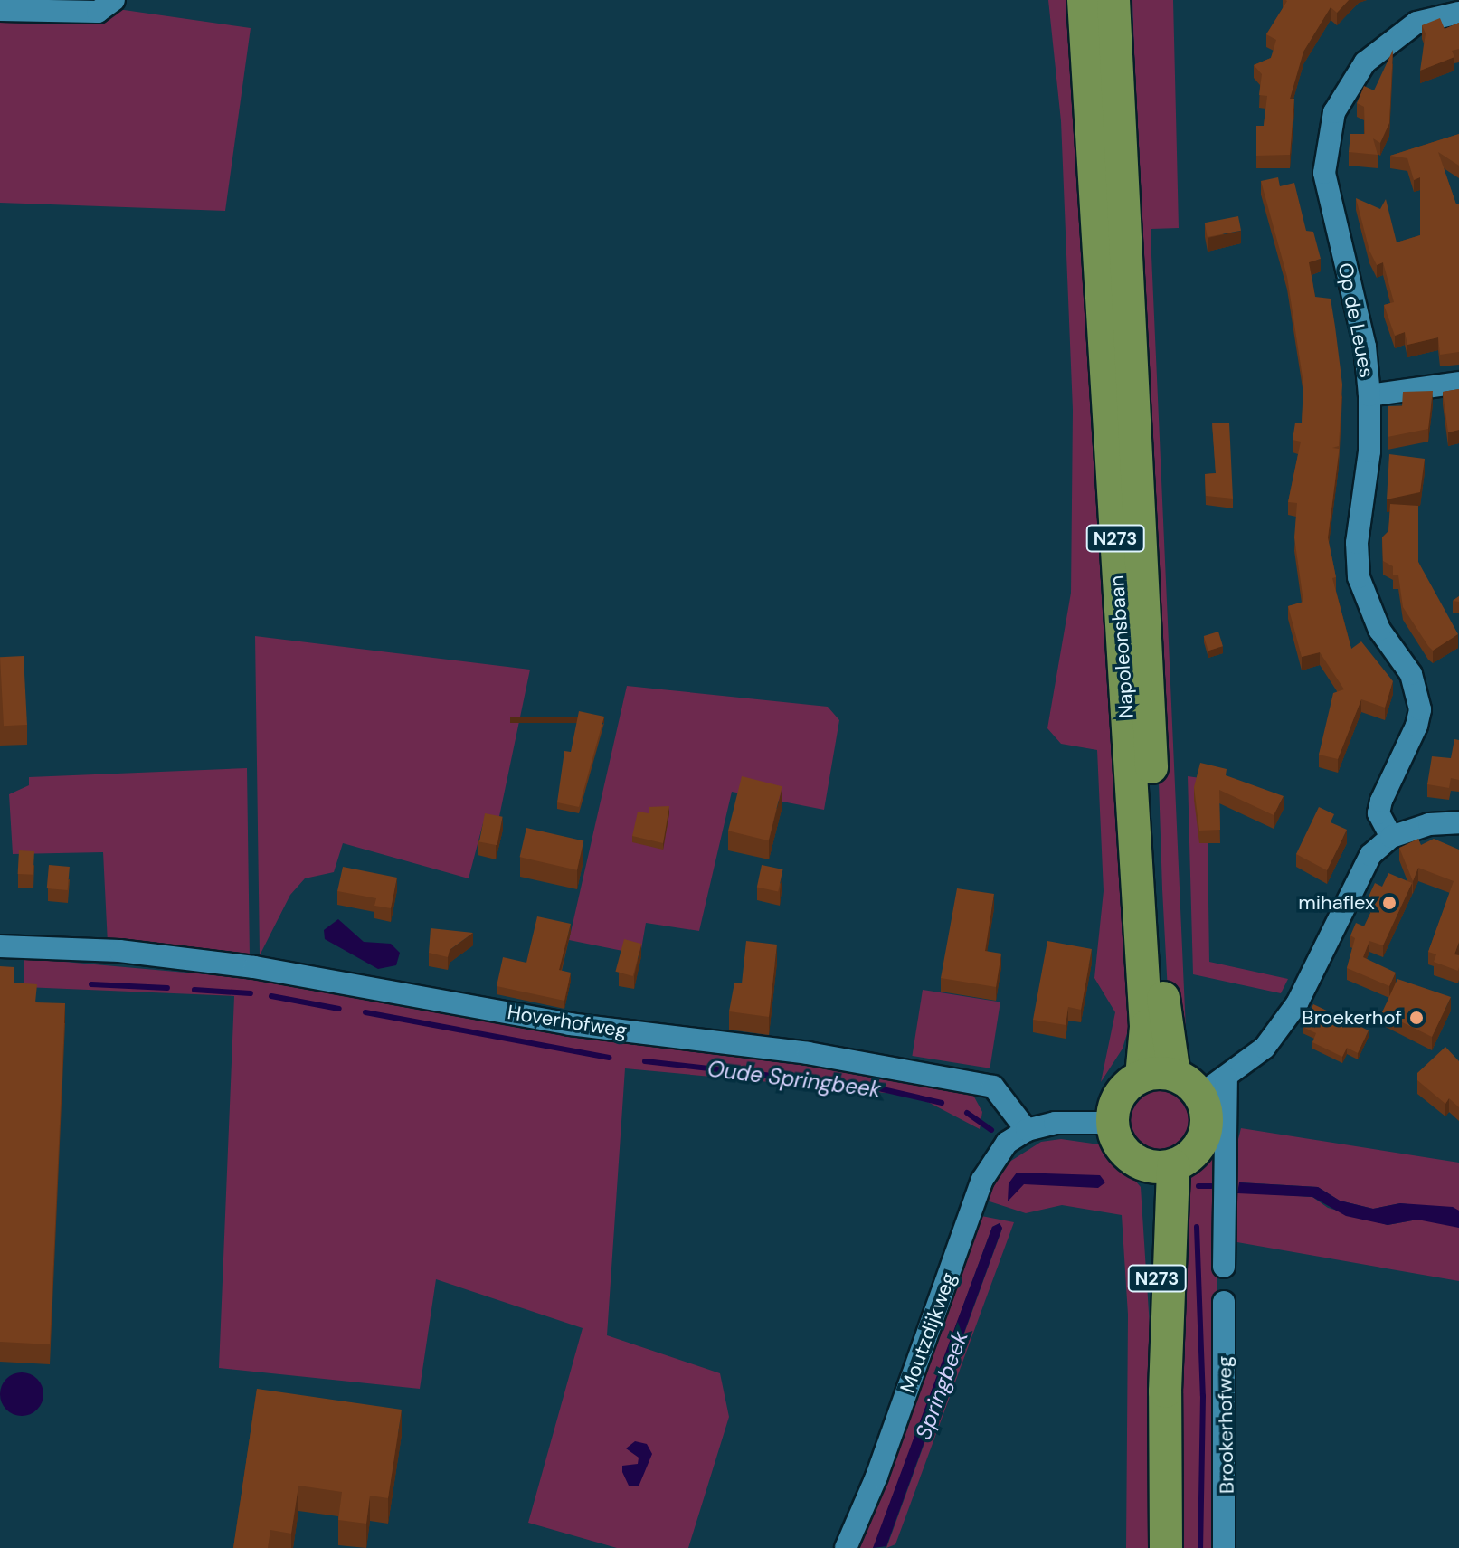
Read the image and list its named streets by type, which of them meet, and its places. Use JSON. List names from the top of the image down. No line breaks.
{"streets":{"main road":["N273","Napoleonsbaan"],"street":["Op de Leues","Hoverhofweg","Moutzdijkweg","Brookerhofweg"]},"crossings":[["N273","Napoleonsbaan"],["Hoverhofweg","Moutzdijkweg"]],"water":["Oude Springbeek","Springbeek"],"places":["mihaflex","Broekerhof"]}
